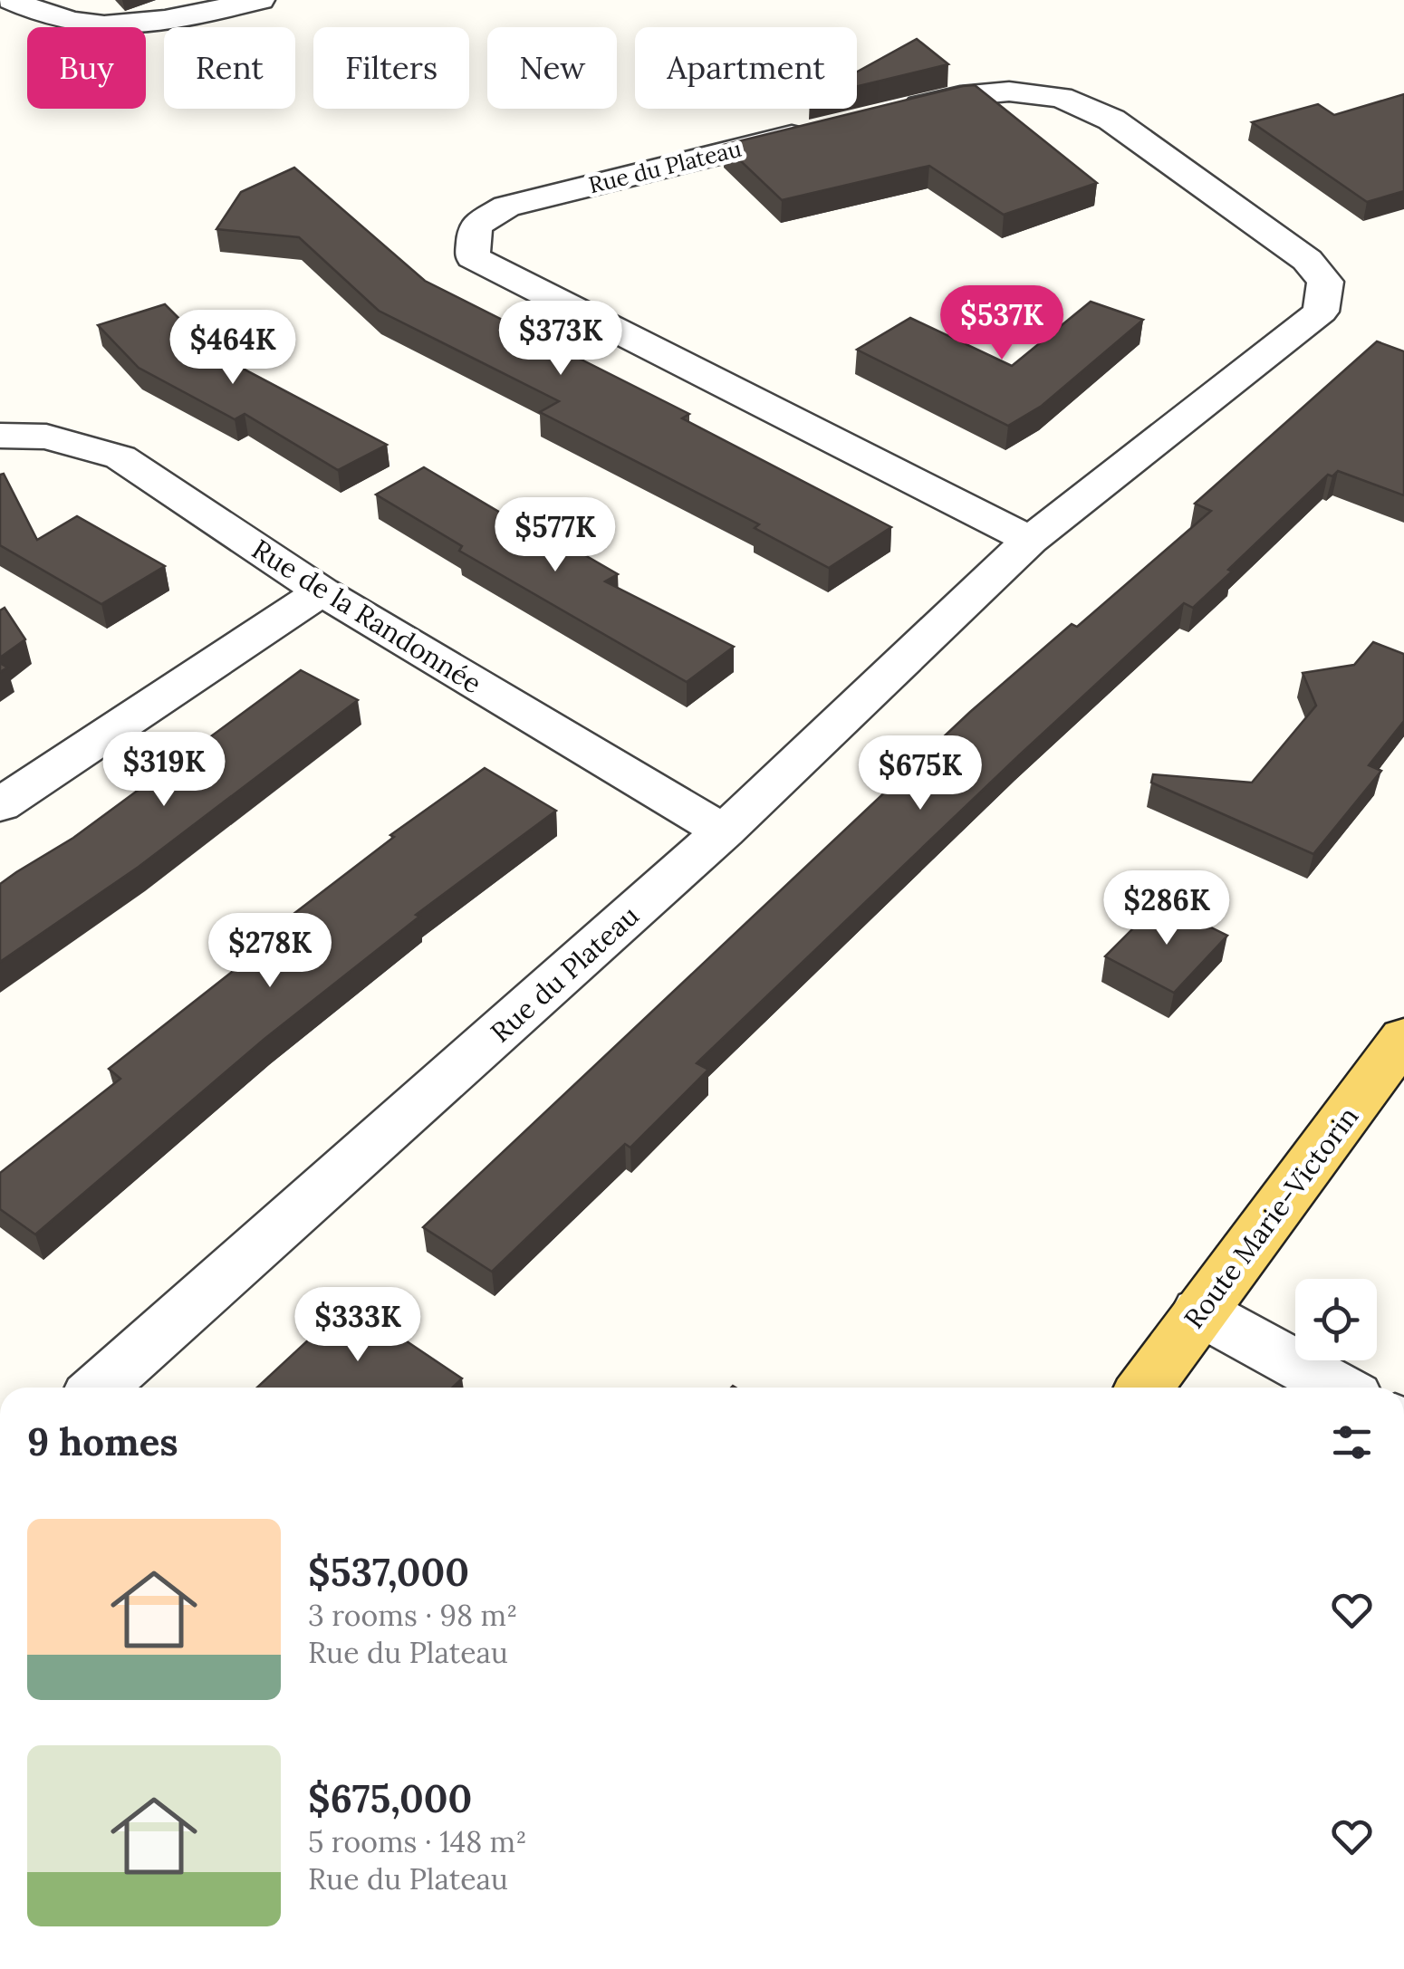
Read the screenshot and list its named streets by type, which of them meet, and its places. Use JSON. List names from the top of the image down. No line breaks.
{"streets":{"main road":["Route Marie-Victorin"],"street":["Rue du Plateau","Rue de la Randonnée"]},"crossings":[["Rue du Plateau","Rue de la Randonnée"]],"page":{"chip":["Buy","Rent","Filters","New","Apartment"],"price":["$537K","$373K","$464K","$577K","$319K","$675K","$286K","$278K","$333K"],"heading":"9 homes","list":[{"name":"$537,000","note":"3 rooms · 98 m² · Rue du Plateau"},{"name":"$675,000","note":"5 rooms · 148 m² · Rue du Plateau"}]}}
